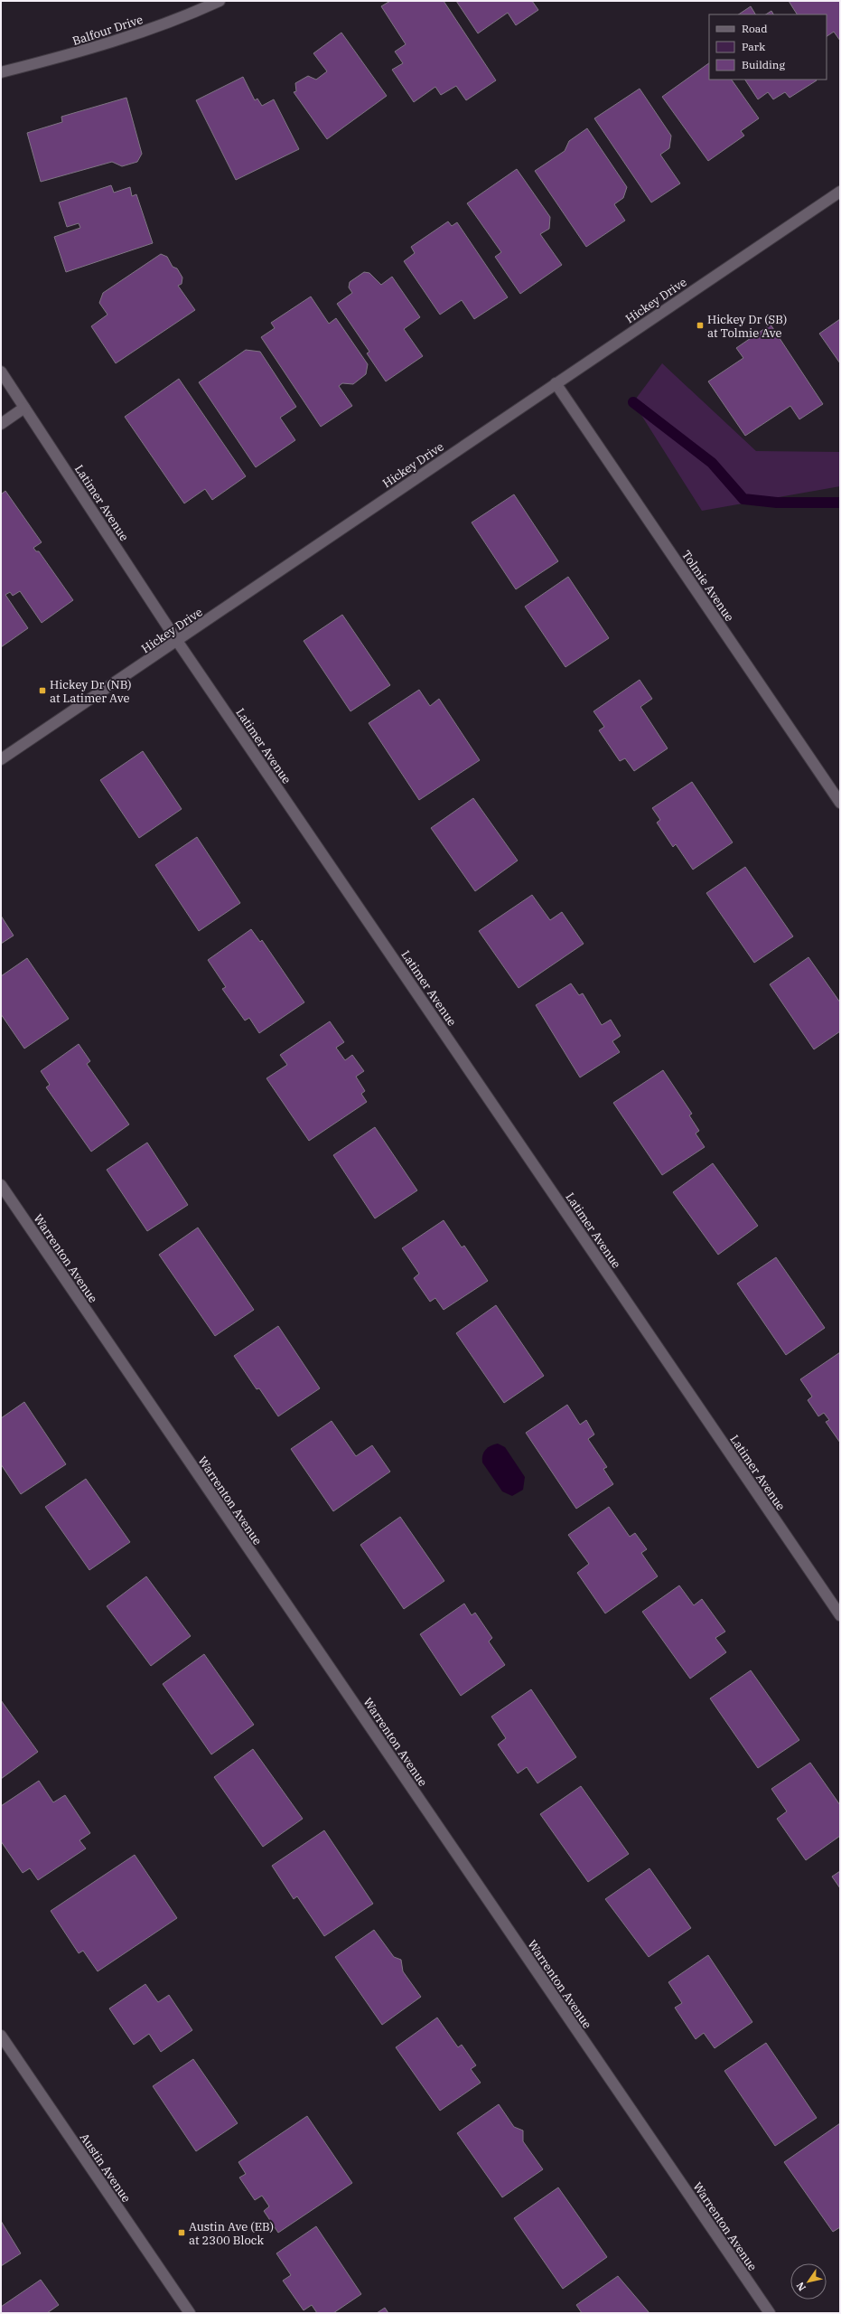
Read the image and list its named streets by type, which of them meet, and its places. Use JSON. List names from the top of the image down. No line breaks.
{"streets":{"street":["Balfour Drive","Hickey Drive","Latimer Avenue","Tolmie Avenue","Warrenton Avenue","Austin Avenue"]},"crossings":[["Hickey Drive","Latimer Avenue"],["Hickey Drive","Tolmie Avenue"]],"places":{"transit":["Hickey Dr (SB) at Tolmie Ave","Hickey Dr (NB) at Latimer Ave","Austin Ave (EB) at 2300 Block"]},"legend":["Road","Park","Building"],"north":"bottom left"}
